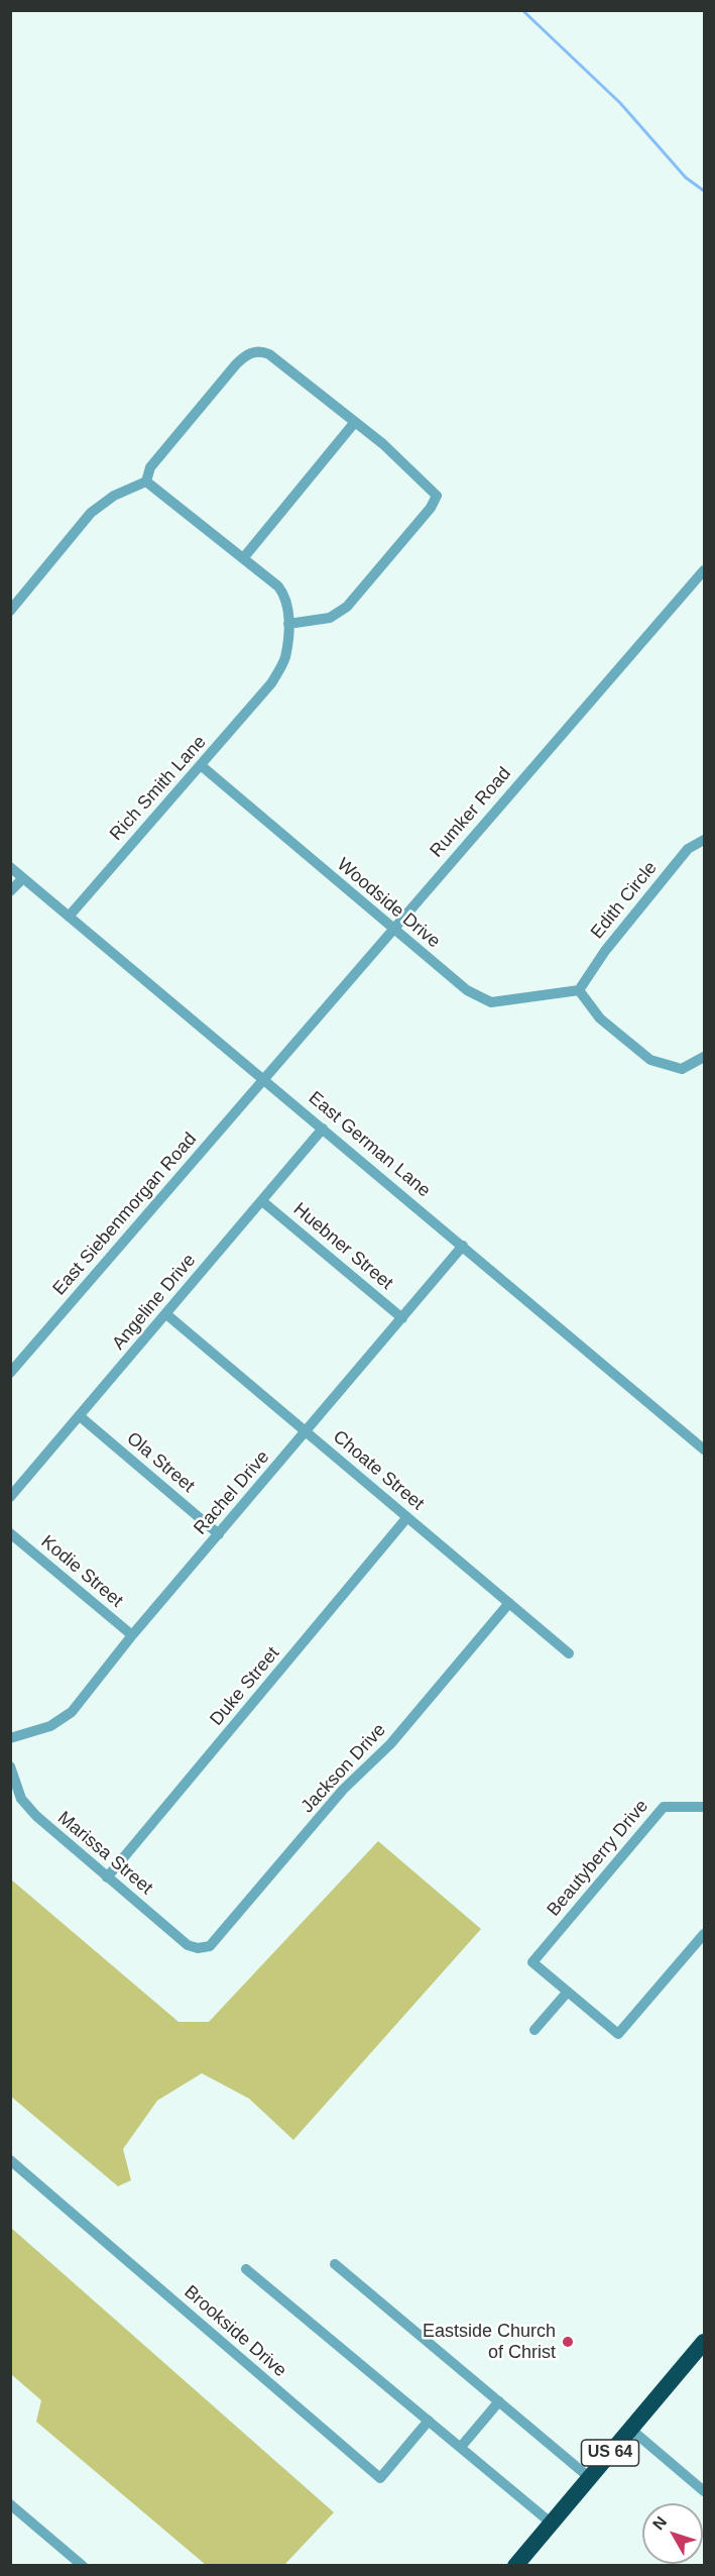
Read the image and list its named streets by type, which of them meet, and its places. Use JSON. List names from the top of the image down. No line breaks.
{"streets":{"highway":["US 64"],"street":["Rich Smith Lane","Rumker Road","Edith Circle","Woodside Drive","East German Lane","East Siebenmorgan Road","Huebner Street","Angeline Drive","Ola Street","Choate Street","Rachel Drive","Kodie Street","Duke Street","Jackson Drive","Marissa Street","Beautyberry Drive","Brookside Drive"]},"crossings":[["Rich Smith Lane","Woodside Drive"],["Rich Smith Lane","East German Lane"],["Rumker Road","Woodside Drive"],["Rumker Road","East German Lane"],["Rumker Road","East Siebenmorgan Road"],["Edith Circle","Woodside Drive"],["East German Lane","East Siebenmorgan Road"],["East German Lane","Angeline Drive"],["East German Lane","Rachel Drive"],["Huebner Street","Angeline Drive"],["Huebner Street","Rachel Drive"],["Angeline Drive","Ola Street"],["Angeline Drive","Choate Street"],["Ola Street","Rachel Drive"],["Choate Street","Rachel Drive"],["Choate Street","Duke Street"],["Choate Street","Jackson Drive"],["Rachel Drive","Kodie Street"],["Duke Street","Marissa Street"],["Jackson Drive","Marissa Street"]],"places":["Eastside Church of Christ"],"north":"top left"}
